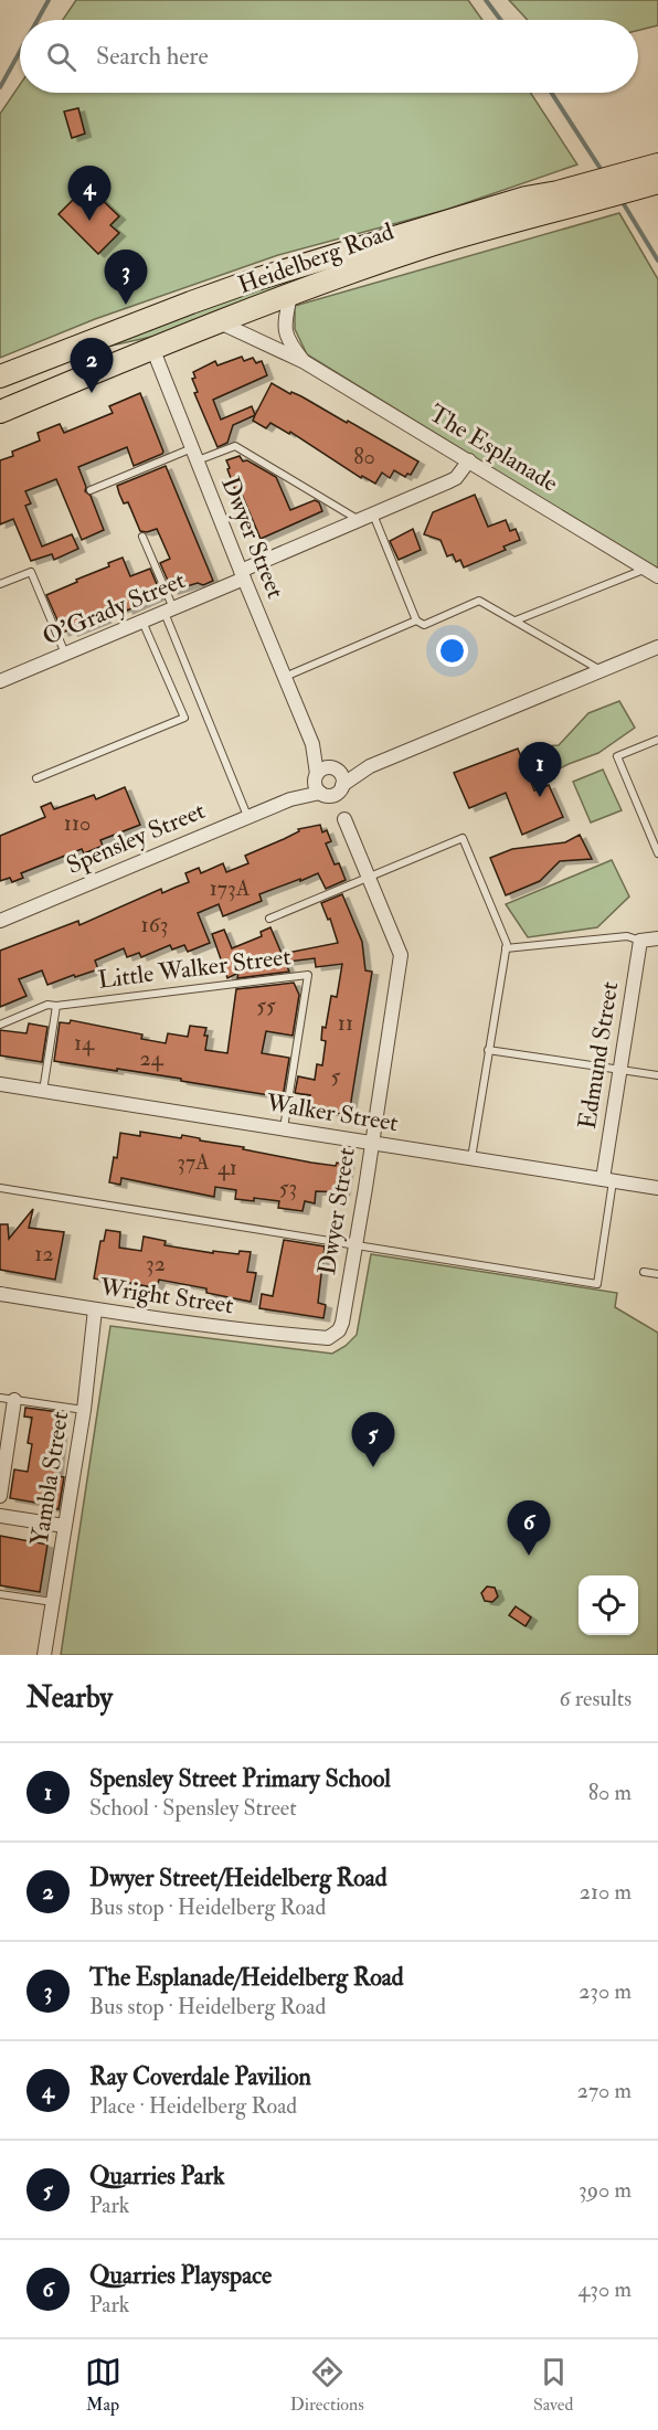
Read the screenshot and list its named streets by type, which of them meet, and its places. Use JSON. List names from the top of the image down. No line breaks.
{"streets":{"main road":["Heidelberg Road"],"street":["The Esplanade","Dwyer Street","O'Grady Street","Spensley Street","Edmund Street","Walker Street","Wright Street","Yambla Street"],"lane":["Little Walker Street"]},"crossings":[["Heidelberg Road","The Esplanade"],["Heidelberg Road","Dwyer Street"],["The Esplanade","O'Grady Street"],["Dwyer Street","O'Grady Street"],["Dwyer Street","Spensley Street"],["Dwyer Street","Walker Street"],["Dwyer Street","Wright Street"],["Little Walker Street","Walker Street"],["Edmund Street","Walker Street"],["Wright Street","Yambla Street"]],"house_numbers":["80","110","173A","163","55","11","14","24","5","37A","41","53","12","32"],"page":{"search":"Search here","pins":["4","3","2","1","5","6"],"heading":["Nearby","6 results"],"list":[{"mark":"1","name":"Spensley Street Primary School","note":"School · Spensley Street","value":"80 m"},{"mark":"2","name":"Dwyer Street/Heidelberg Road","note":"Bus stop · Heidelberg Road","value":"210 m"},{"mark":"3","name":"The Esplanade/Heidelberg Road","note":"Bus stop · Heidelberg Road","value":"230 m"},{"mark":"4","name":"Ray Coverdale Pavilion","note":"Place · Heidelberg Road","value":"270 m"},{"mark":"5","name":"Quarries Park","note":"Park","value":"390 m"},{"mark":"6","name":"Quarries Playspace","note":"Park","value":"430 m"}],"nav":["Map","Directions","Saved"]}}
